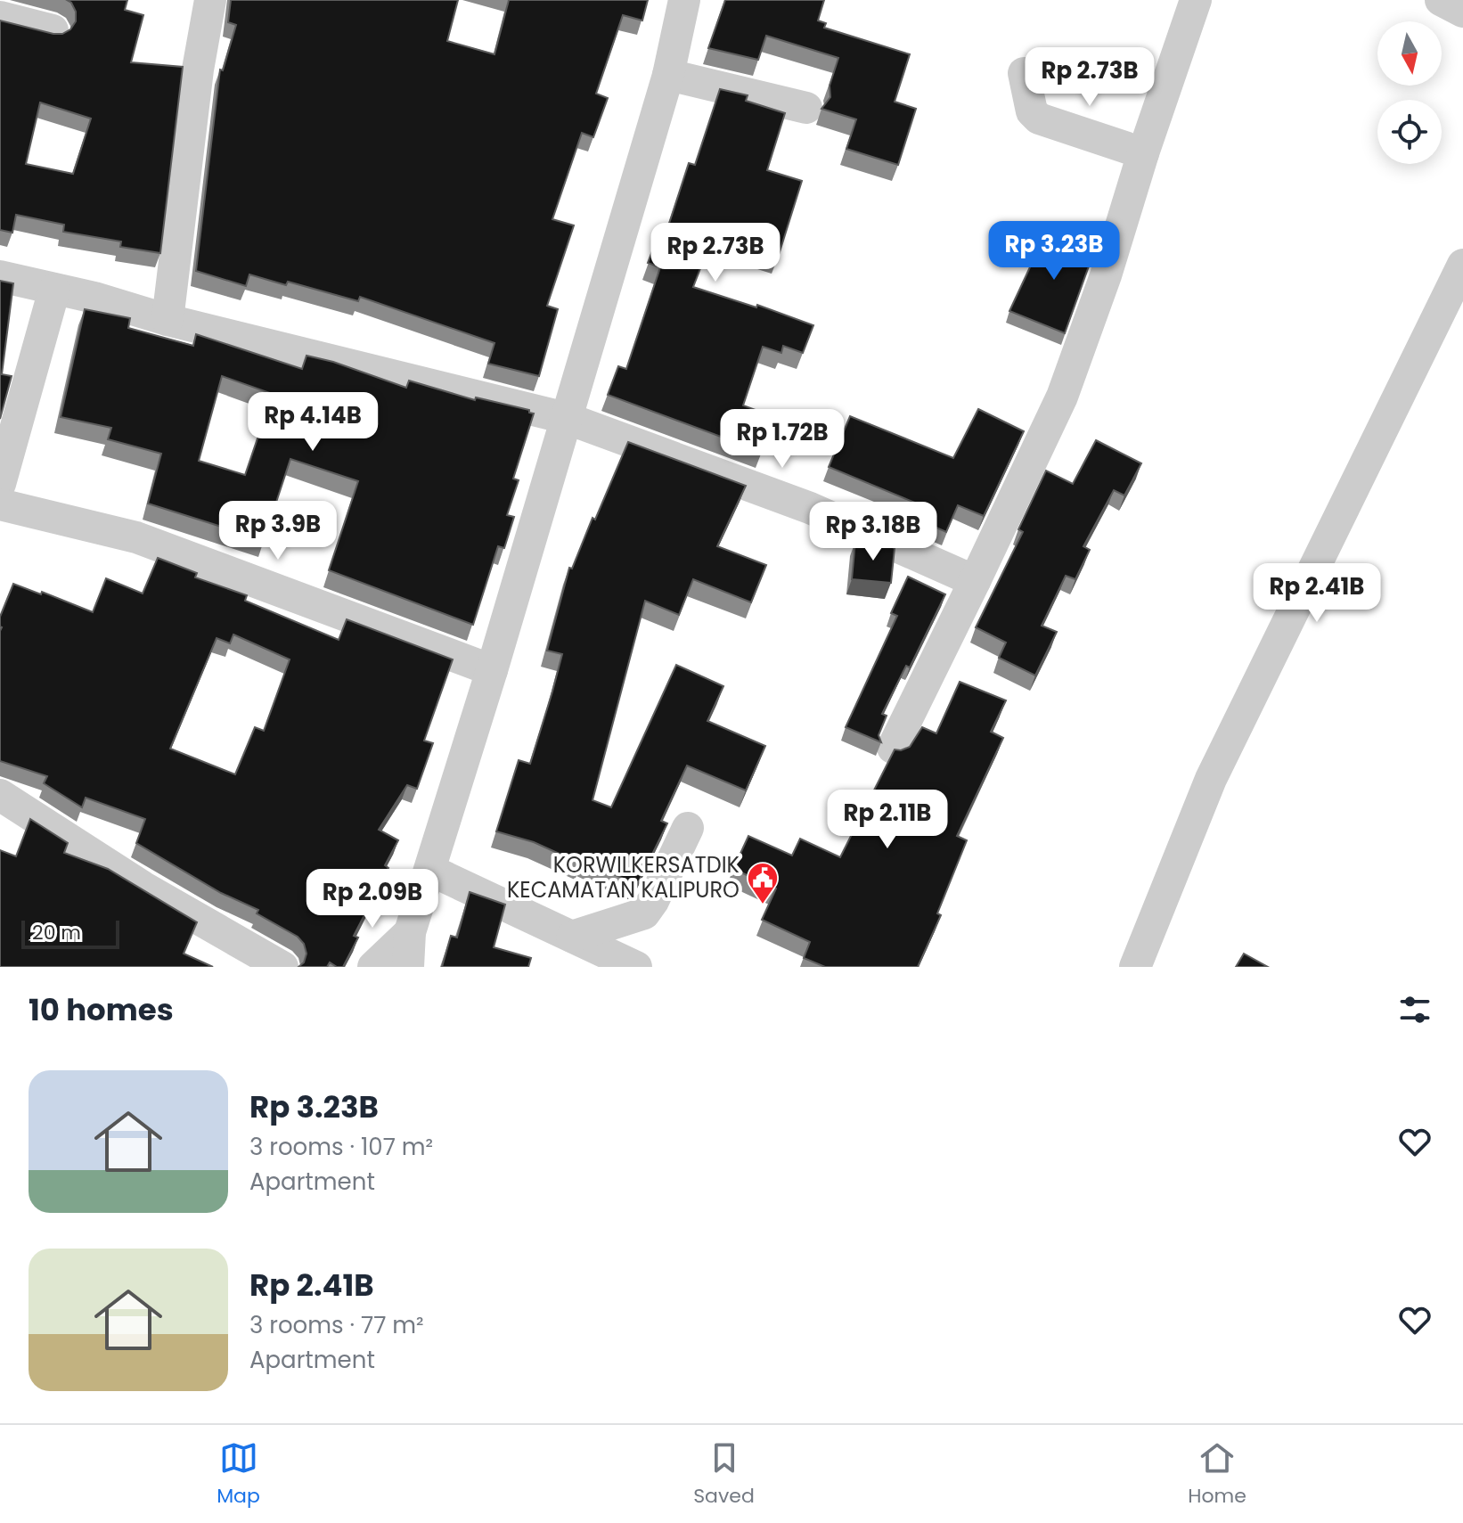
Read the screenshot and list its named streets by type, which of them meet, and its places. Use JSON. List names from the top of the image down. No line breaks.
{"places":{"public building":["KORWILKERSATDIK KECAMATAN KALIPURO"]},"scale_bar":"20 m","north":"bottom","page":{"price":["Rp 2.73B","Rp 3.23B","Rp 2.73B","Rp 4.14B","Rp 1.72B","Rp 3.9B","Rp 3.18B","Rp 2.41B","Rp 2.11B","Rp 2.09B"],"scale":"20 m","heading":"10 homes","list":[{"name":"Rp 3.23B","note":"3 rooms · 107 m² · Apartment"},{"name":"Rp 2.41B","note":"3 rooms · 77 m² · Apartment"}],"tabs":["Map","Saved","Home"]}}
